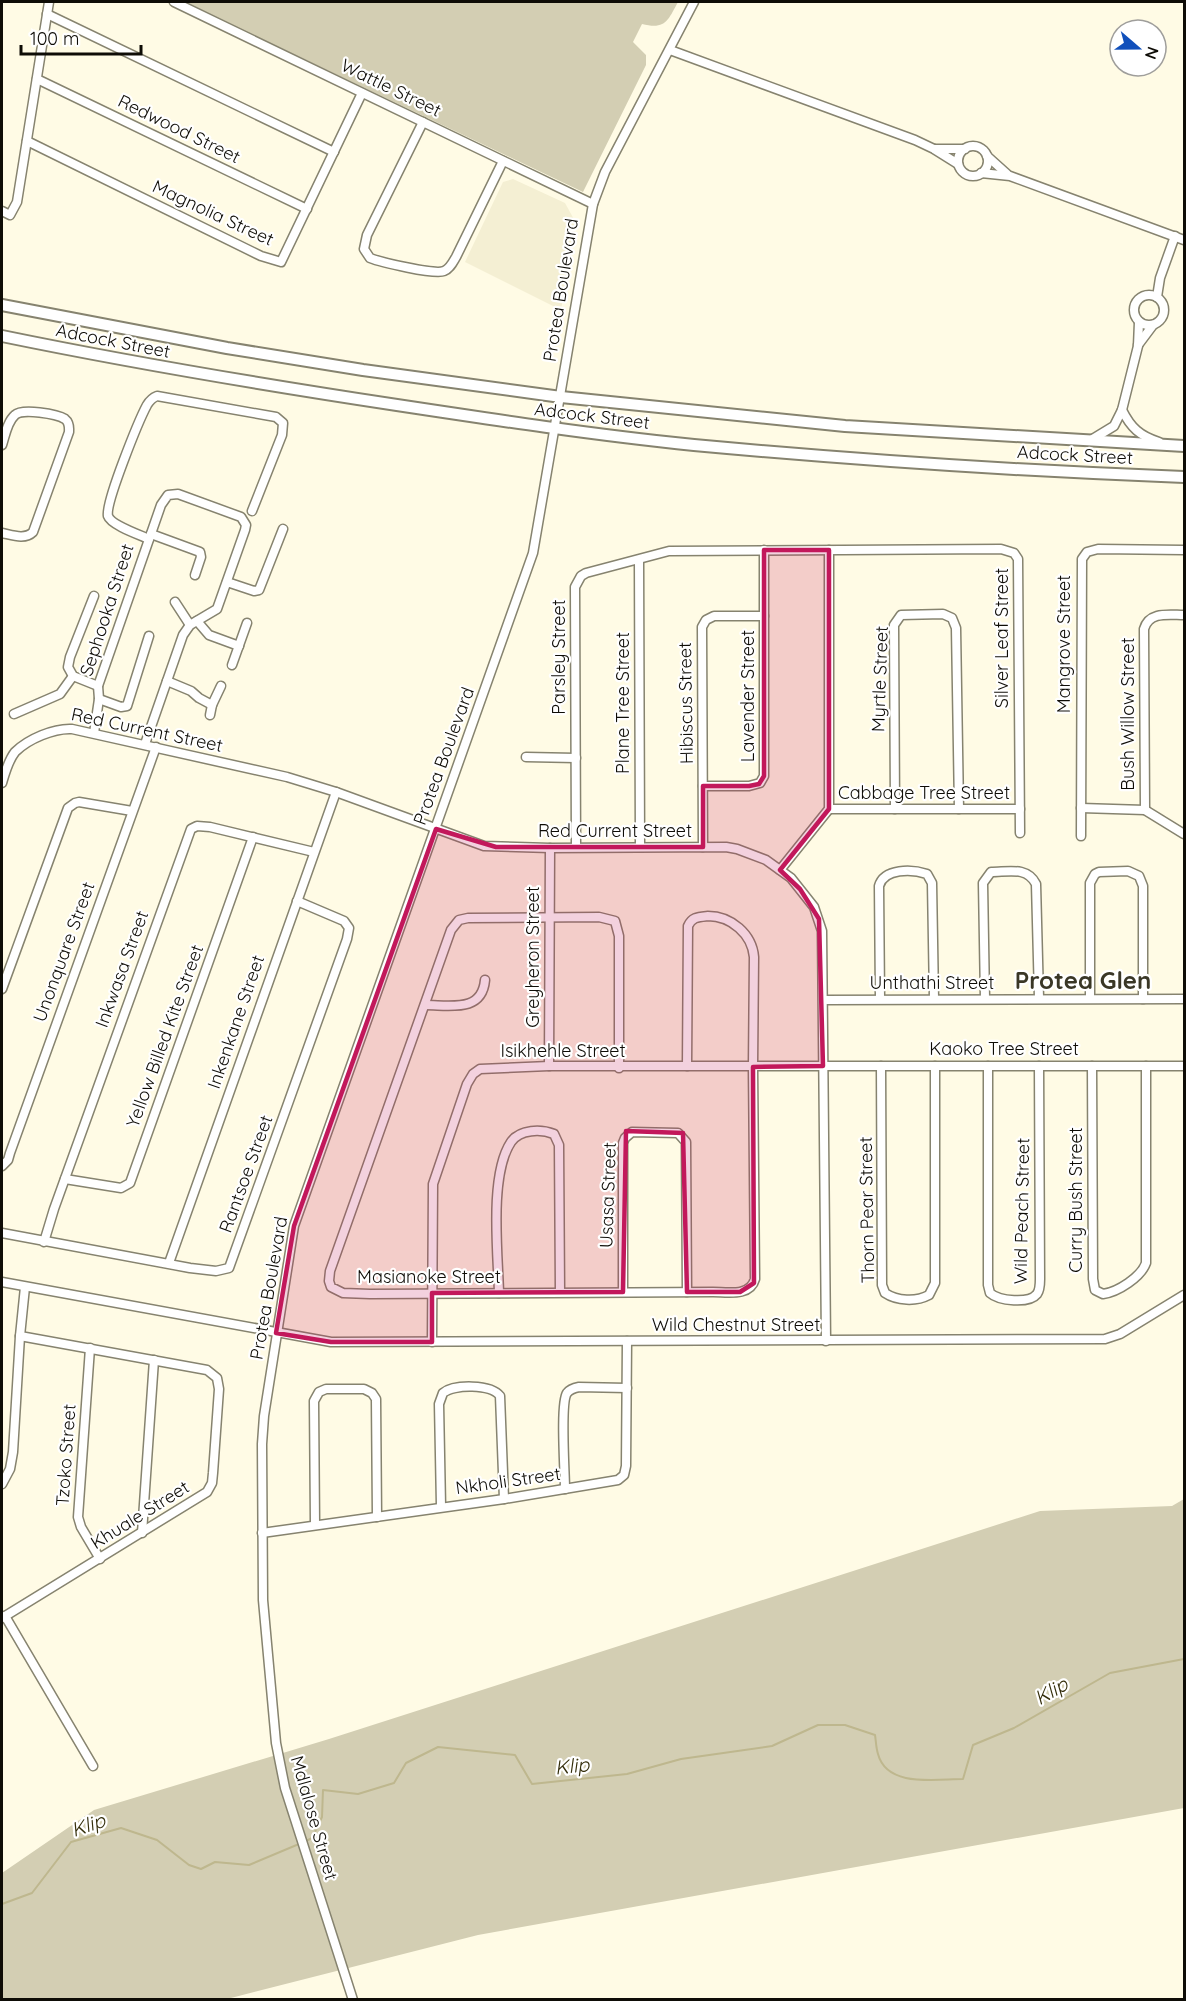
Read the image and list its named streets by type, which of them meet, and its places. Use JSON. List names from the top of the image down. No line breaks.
{"streets":{"main road":["Adcock Street"],"street":["Wattle Street","Redwood Street","Magnolia Street","Protea Boulevard","Sephooka Street","Silver Leaf Street","Mangrove Street","Parsley Street","Myrtle Street","Lavender Street","Plane Tree Street","Hibiscus Street","Bush Willow Street","Red Current Street","Cabbage Tree Street","Unonquare Street","Greyheron Street","Inkwasa Street","Unthathi Street","Inkenkane Street","Yellow Billed Kite Street","Kaoko Tree Street","Isikhehle Street","Rantsoe Street","Usasa Street","Curry Bush Street","Thorn Pear Street","Wild Peach Street","Masianoke Street","Wild Chestnut Street","Tzoko Street","Nkholi Street","Khuale Street","Mdlalose Street"]},"crossings":[["Wattle Street","Magnolia Street"],["Wattle Street","Protea Boulevard"],["Redwood Street","Magnolia Street"],["Protea Boulevard","Adcock Street"],["Protea Boulevard","Red Current Street"],["Protea Boulevard","Wild Chestnut Street"],["Protea Boulevard","Nkholi Street"],["Protea Boulevard","Mdlalose Street"],["Sephooka Street","Red Current Street"],["Silver Leaf Street","Parsley Street"],["Silver Leaf Street","Cabbage Tree Street"],["Parsley Street","Lavender Street"],["Parsley Street","Plane Tree Street"],["Parsley Street","Red Current Street"],["Myrtle Street","Cabbage Tree Street"],["Lavender Street","Hibiscus Street"],["Plane Tree Street","Red Current Street"],["Hibiscus Street","Red Current Street"],["Red Current Street","Unonquare Street"],["Red Current Street","Greyheron Street"],["Red Current Street","Unthathi Street"],["Red Current Street","Inkenkane Street"],["Red Current Street","Kaoko Tree Street"],["Red Current Street","Isikhehle Street"],["Red Current Street","Wild Chestnut Street"],["Greyheron Street","Isikhehle Street"],["Greyheron Street","Masianoke Street"],["Inkwasa Street","Inkenkane Street"],["Inkwasa Street","Yellow Billed Kite Street"],["Inkwasa Street","Rantsoe Street"],["Inkenkane Street","Rantsoe Street"],["Kaoko Tree Street","Isikhehle Street"],["Kaoko Tree Street","Curry Bush Street"],["Kaoko Tree Street","Thorn Pear Street"],["Kaoko Tree Street","Wild Peach Street"],["Isikhehle Street","Masianoke Street"],["Isikhehle Street","Wild Chestnut Street"],["Usasa Street","Masianoke Street"],["Wild Chestnut Street","Nkholi Street"],["Tzoko Street","Khuale Street"],["Nkholi Street","Mdlalose Street"]],"districts":["Protea Glen"],"water":["Klip"],"scale_bar":"100 m","north":"right"}
